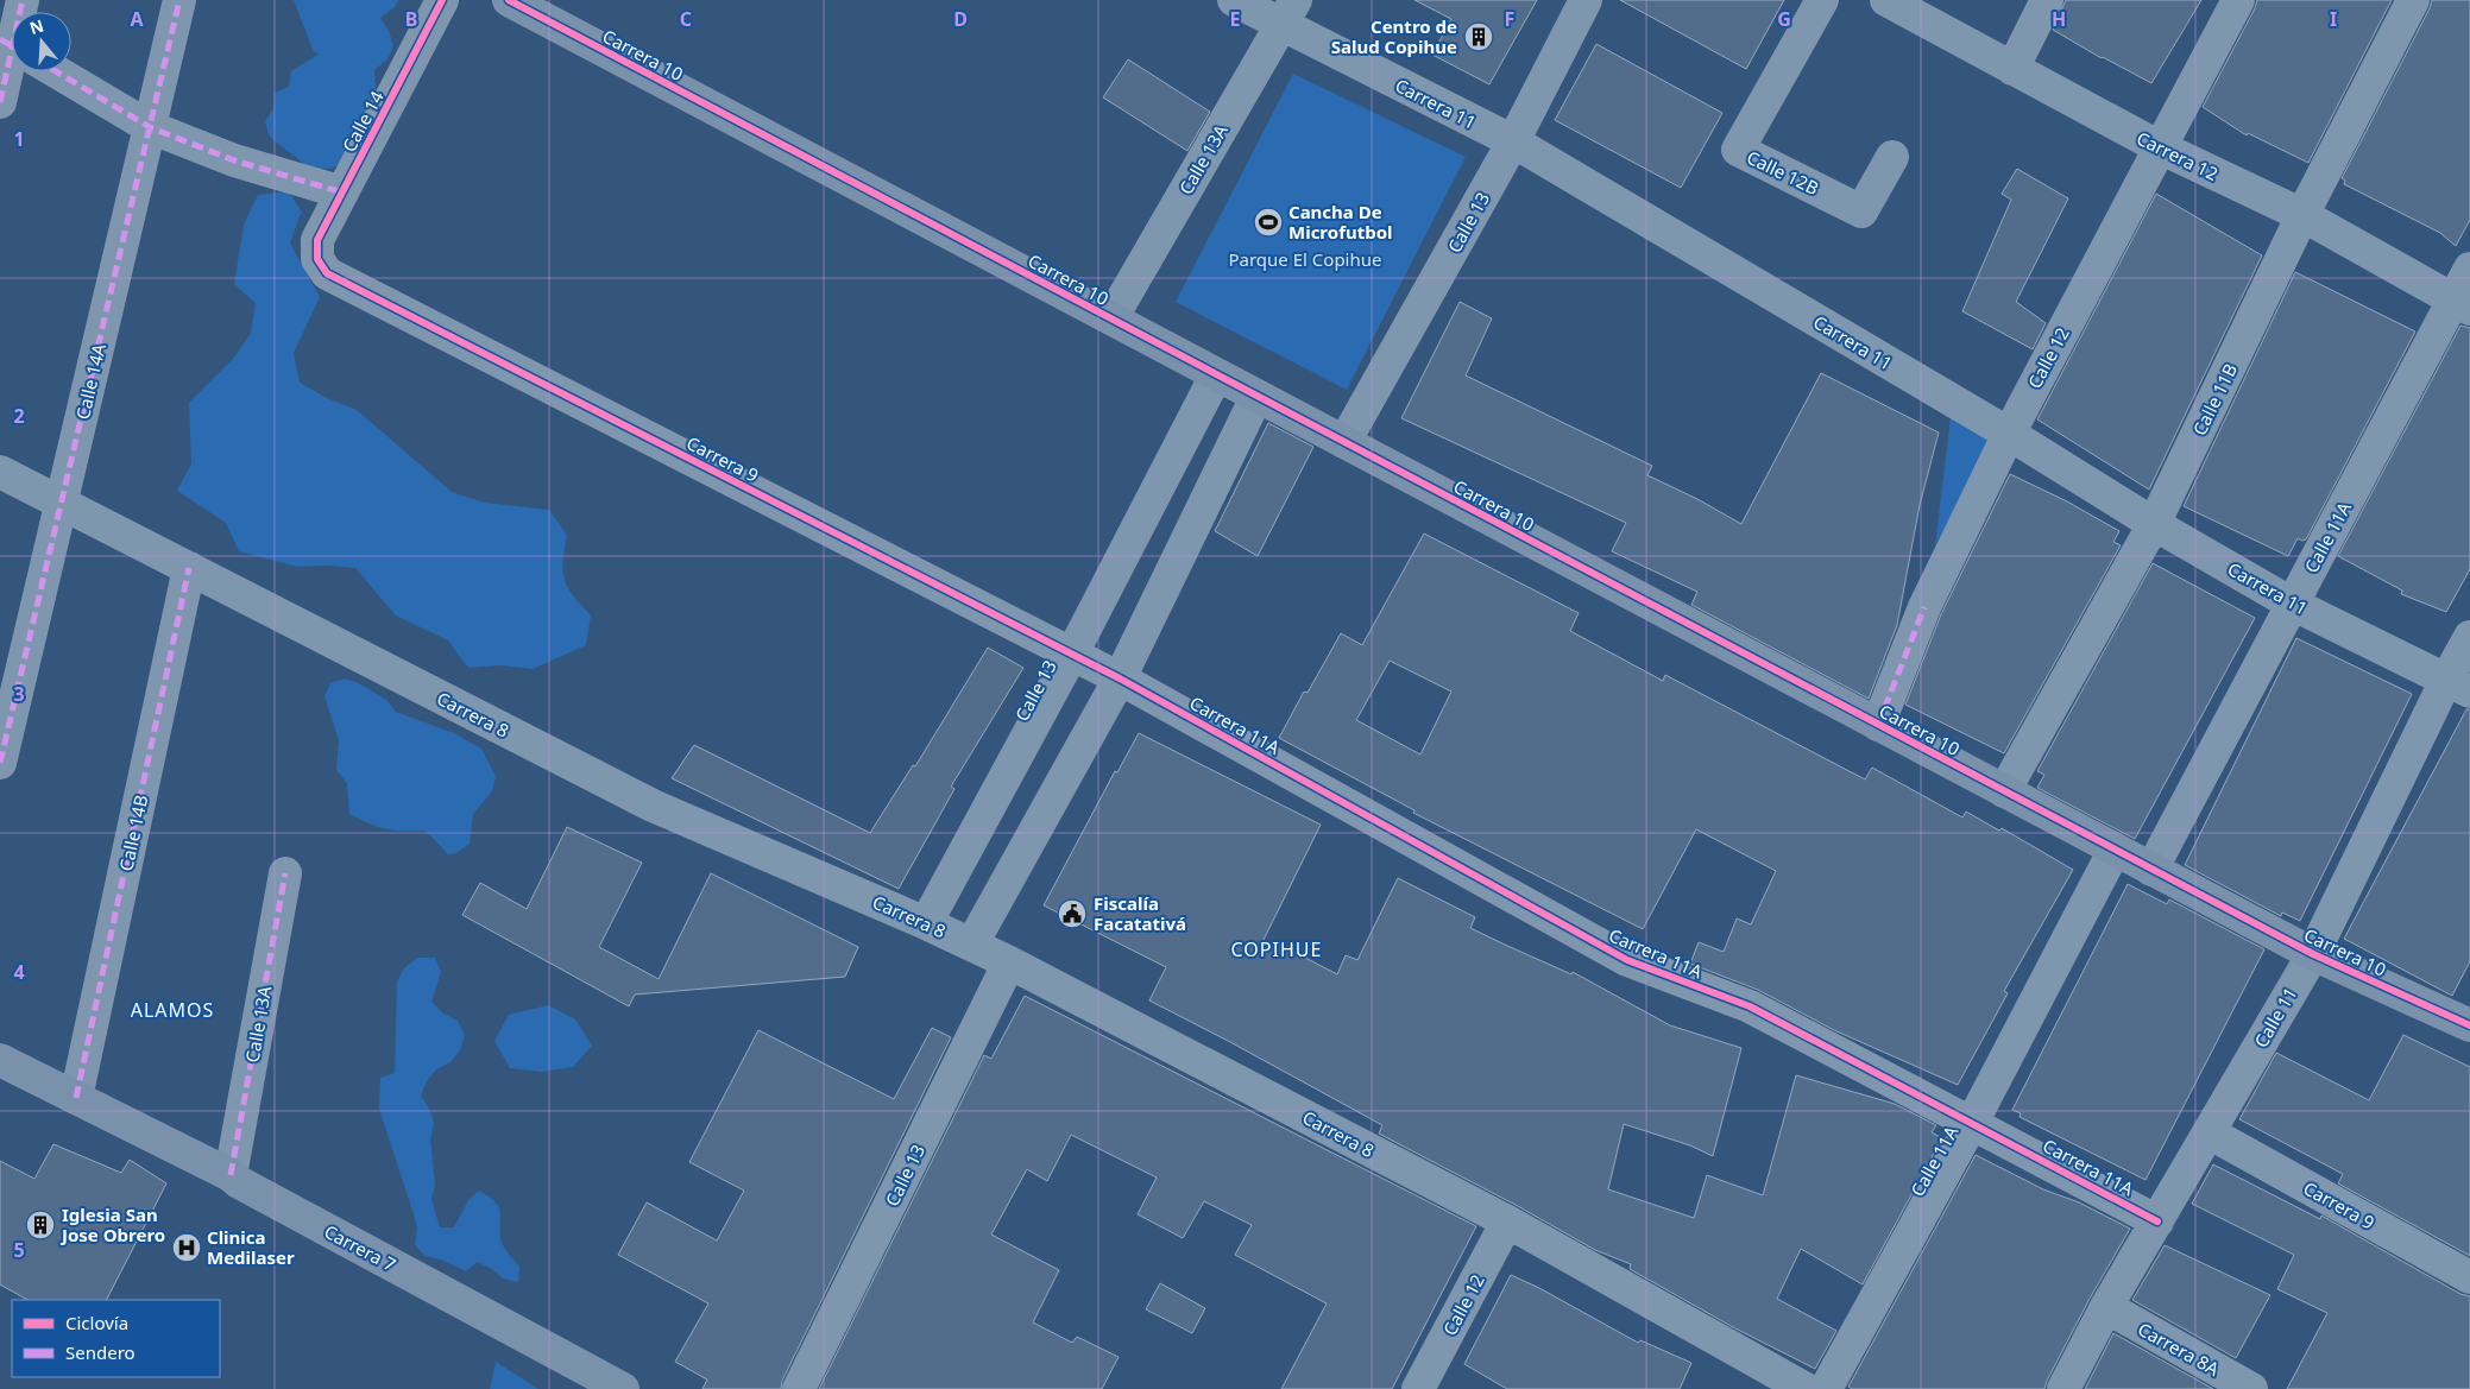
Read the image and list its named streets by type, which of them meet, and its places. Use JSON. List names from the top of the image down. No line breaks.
{"streets":{"street":["Carrera 10","Carrera 11","Calle 14","Carrera 12","Calle 13A","Calle 12B","Calle 13","Calle 12","Calle 14A","Calle 11B","Carrera 9","Calle 11A","Carrera 8","Carrera 11A","Calle 14B","Calle 11","Carrera 7","Carrera 8A"]},"crossings":[["Carrera 10","Calle 13A"],["Carrera 10","Calle 13"],["Carrera 10","Calle 12"],["Carrera 10","Calle 11B"],["Carrera 10","Calle 11A"],["Carrera 10","Calle 11"],["Carrera 11","Calle 13A"],["Carrera 11","Calle 13"],["Carrera 11","Calle 12"],["Carrera 11","Calle 11B"],["Carrera 11","Calle 11A"],["Carrera 11","Calle 11"],["Calle 14","Carrera 9"],["Carrera 12","Calle 12"],["Carrera 12","Calle 11B"],["Carrera 12","Calle 11A"],["Calle 13A","Carrera 7"],["Calle 13","Carrera 9"],["Calle 13","Carrera 8"],["Calle 12","Carrera 8"],["Calle 14A","Carrera 8"],["Carrera 9","Carrera 11A"],["Carrera 9","Calle 11"],["Calle 11A","Carrera 11A"],["Carrera 8","Calle 14B"],["Carrera 11A","Calle 11"],["Calle 14B","Carrera 7"],["Calle 11","Carrera 8A"]],"districts":["COPIHUE","ALAMOS"],"parks":["Parque El Copihue"],"places":{"building":["Centro de Salud Copihue","Iglesia San Jose Obrero"],"sports":["Cancha De Microfutbol"],"public building":["Fiscalía Facatativá"],"hospital":["Clinica Medilaser"]},"legend":["Ciclovía","Sendero"],"north":"top","grid":{"columns":["A","B","C","D","E","F","G","H","I"],"rows":["1","2","3","4","5"]}}
